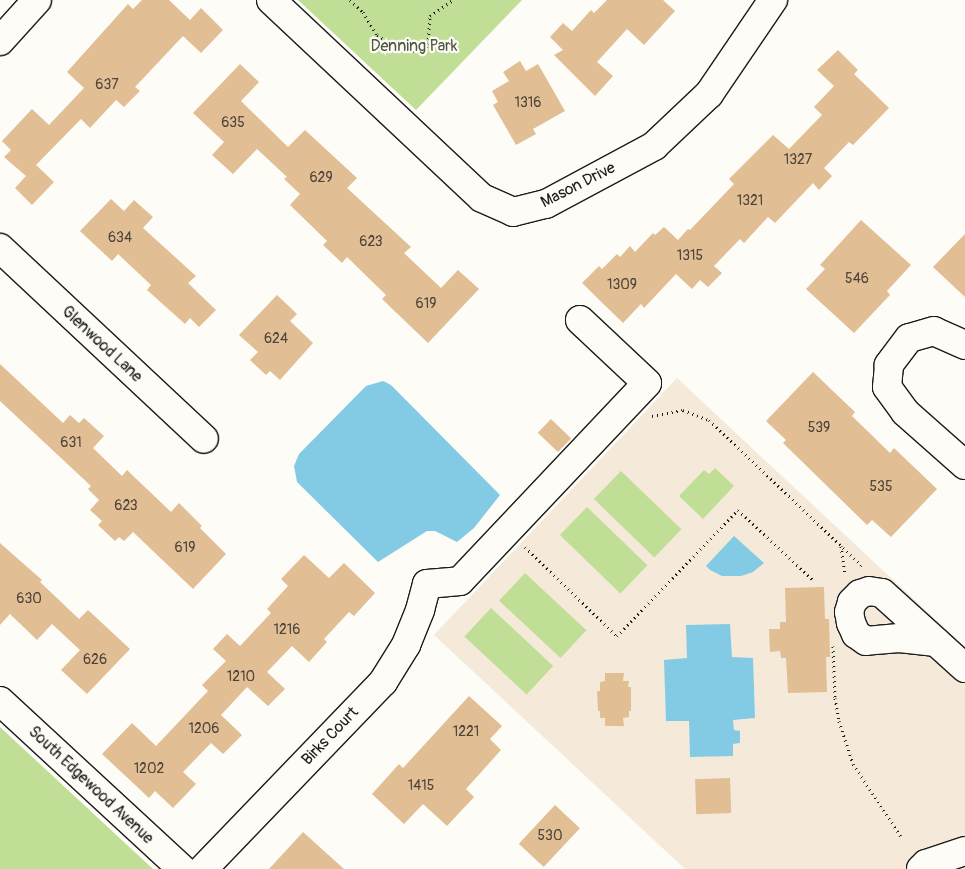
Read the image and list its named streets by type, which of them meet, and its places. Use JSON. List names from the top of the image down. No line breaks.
{"streets":{"street":["Mason Drive","Glenwood Lane","Birks Court","South Edgewood Avenue"]},"parks":["Denning Park"],"house_numbers":["637","1316","635","1327","629","1321","634","623","1315","546","1309","619","624","539","631","535","623","619","630","1216","626","1210","1206","1221","1202","1415","530"]}
